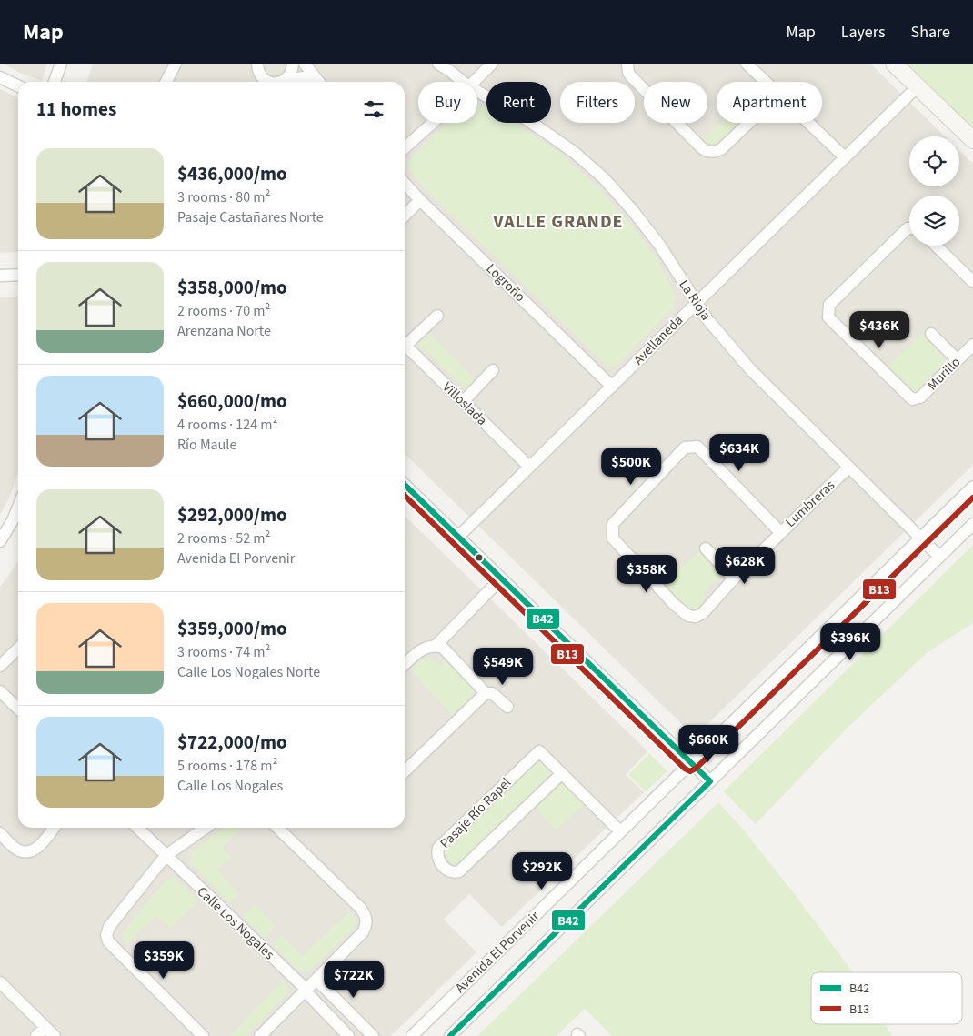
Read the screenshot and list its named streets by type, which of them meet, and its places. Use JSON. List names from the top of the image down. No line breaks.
{"streets":{"street":["Logroño","La Rioja","Avellaneda","Murillo","Villoslada","Lumbreras","Pasaje Río Rapel","Calle Los Nogales","Avenida El Porvenir"]},"crossings":[["Logroño","Avellaneda"],["La Rioja","Avellaneda"],["La Rioja","Lumbreras"],["La Rioja","Avenida El Porvenir"],["Avellaneda","Villoslada"]],"districts":["VALLE GRANDE"],"lines":["transit line B42","transit line B13"],"legend":["B42","B13"],"page":{"header":"Map","nav":["Map","Layers","Share"],"chip":["Buy","Rent","Filters","New","Apartment"],"heading":"11 homes","list":[{"name":"$436,000/mo","note":"3 rooms · 80 m² · Pasaje Castañares Norte"},{"name":"$358,000/mo","note":"2 rooms · 70 m² · Arenzana Norte"},{"name":"$660,000/mo","note":"4 rooms · 124 m² · Río Maule"},{"name":"$292,000/mo","note":"2 rooms · 52 m² · Avenida El Porvenir"},{"name":"$359,000/mo","note":"3 rooms · 74 m² · Calle Los Nogales Norte"},{"name":"$722,000/mo","note":"5 rooms · 178 m² · Calle Los Nogales"}],"price":["$436K","$634K","$500K","$628K","$358K","$396K","$549K","$660K","$292K","$359K","$722K"]}}
